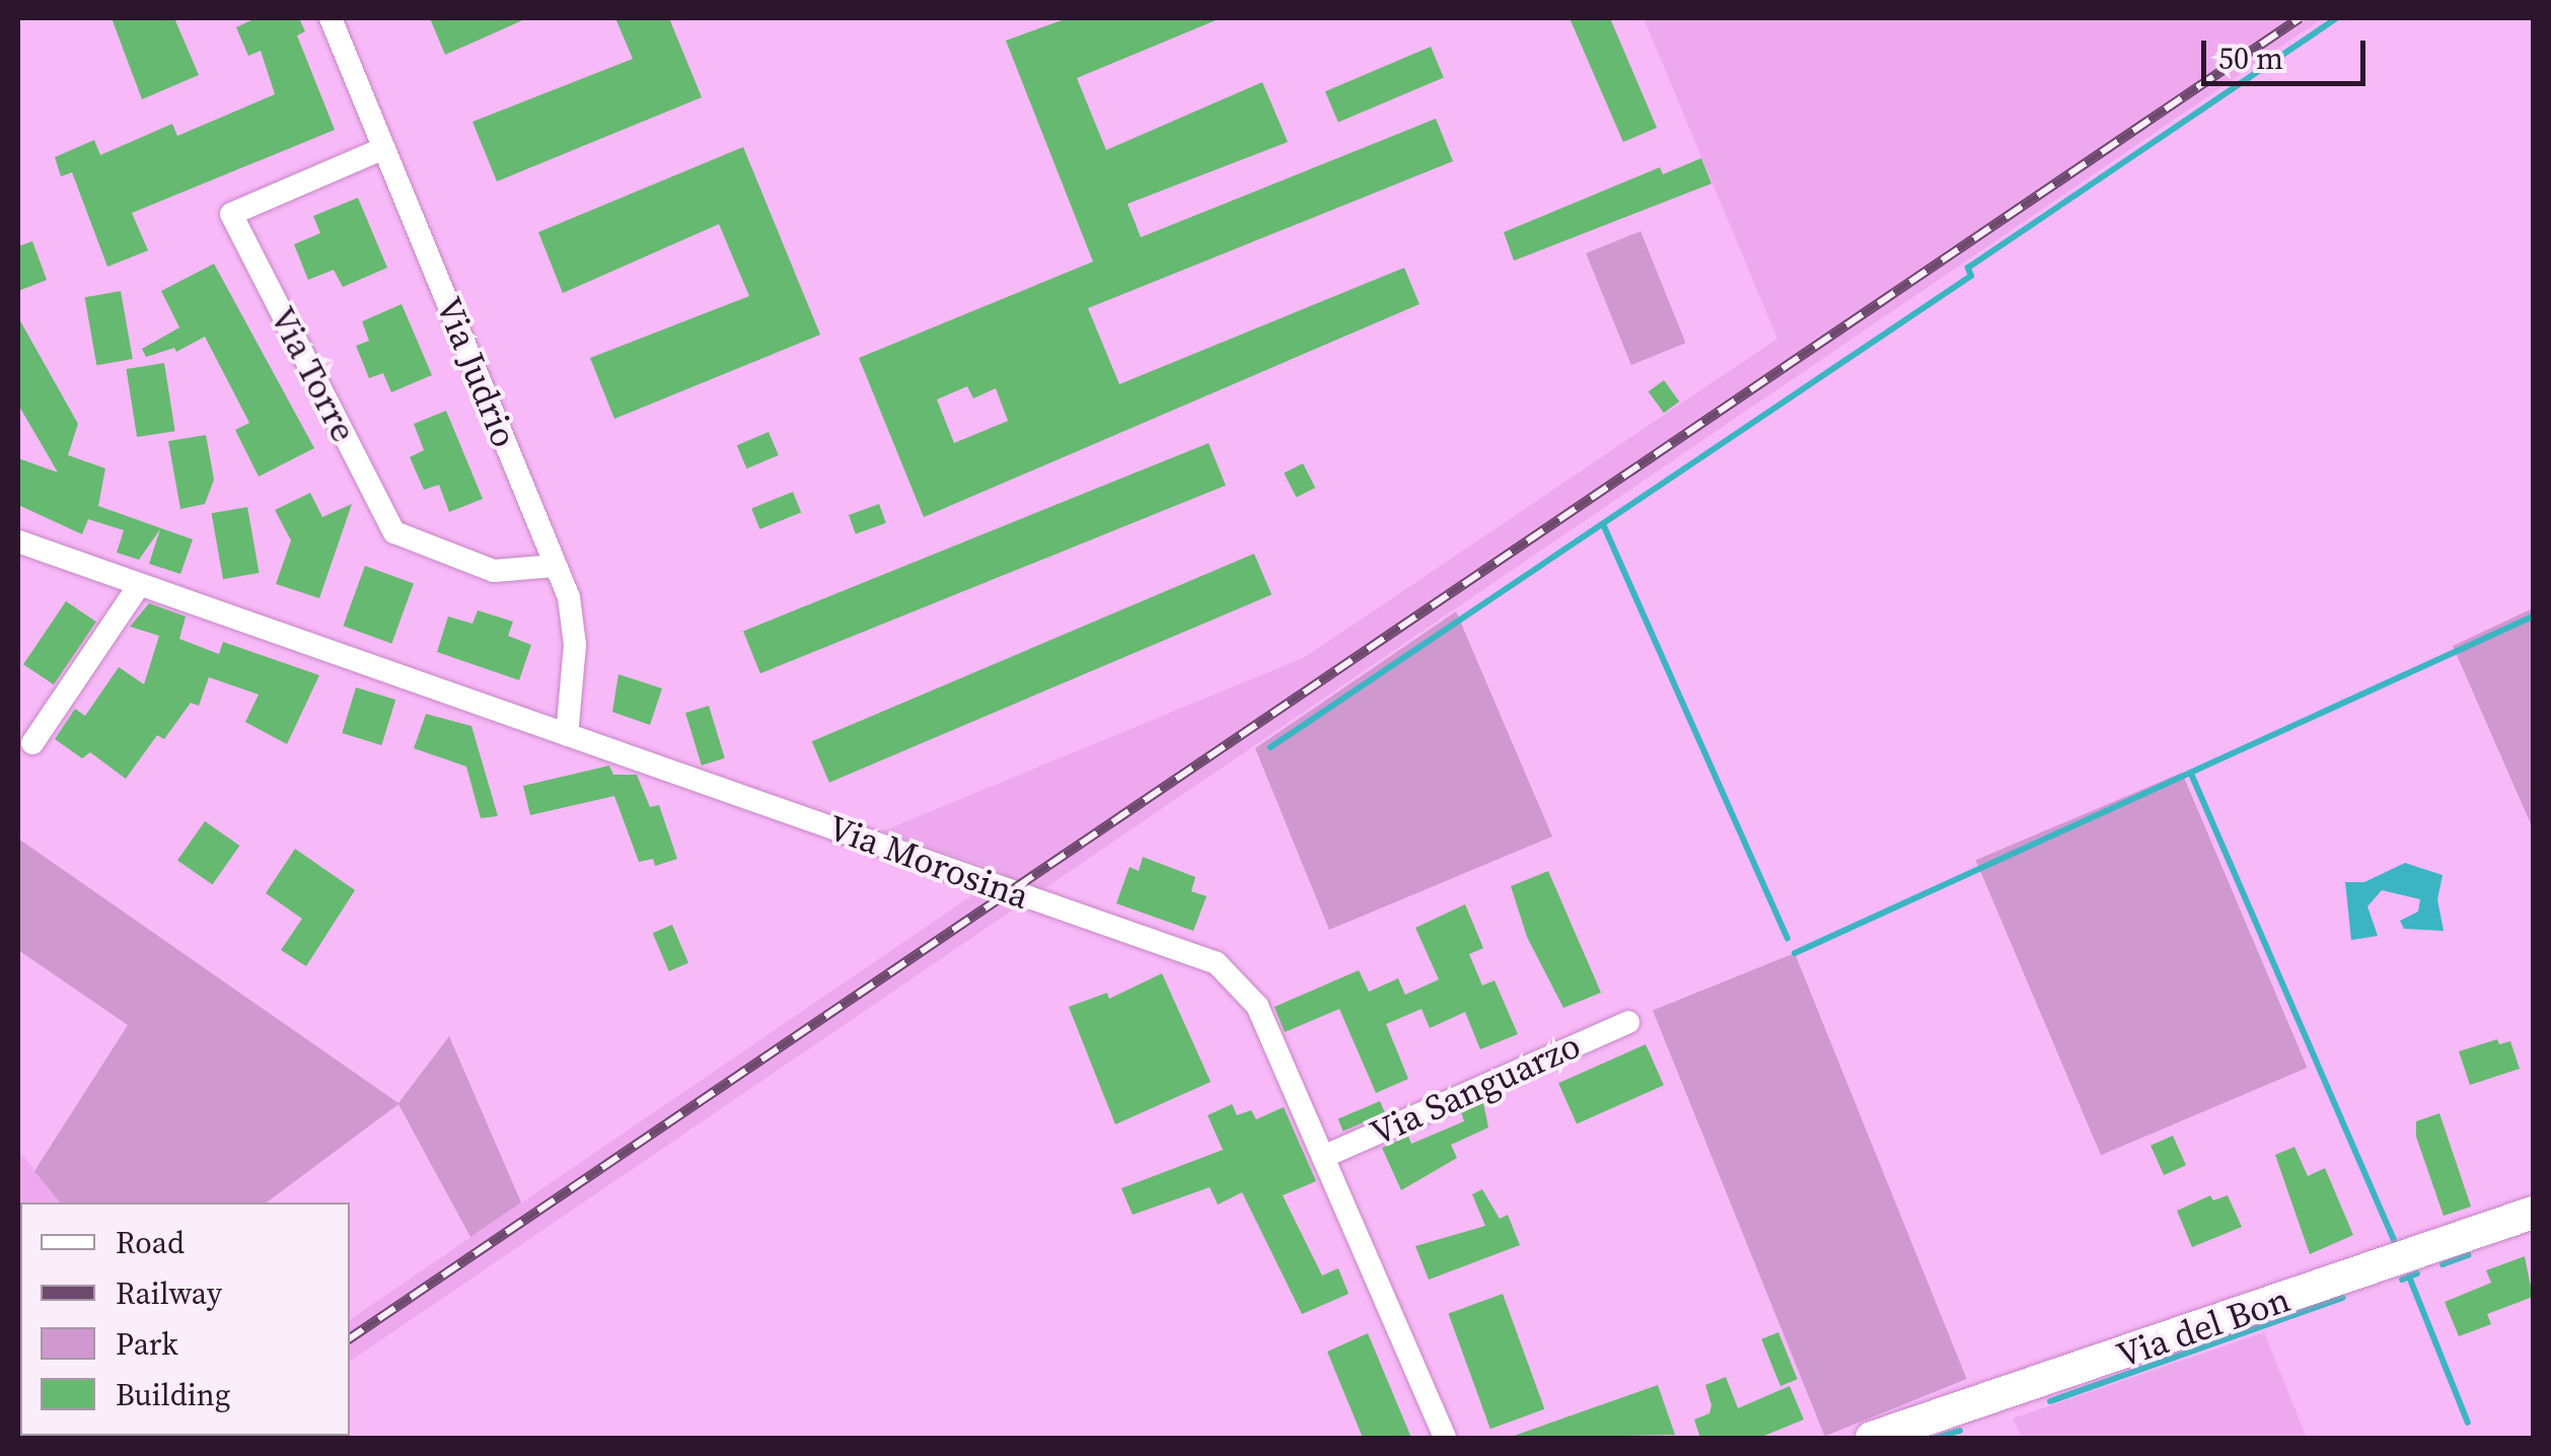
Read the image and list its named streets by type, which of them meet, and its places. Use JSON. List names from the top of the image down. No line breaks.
{"streets":{"street":["Via Judrio","Via Torre","Via Morosina","Via Sanguarzo","Via del Bon"]},"crossings":[["Via Judrio","Via Torre"],["Via Judrio","Via Morosina"],["Via Morosina","Via Sanguarzo"]],"legend":["Road","Railway","Park","Building"],"scale_bar":"50 m"}
